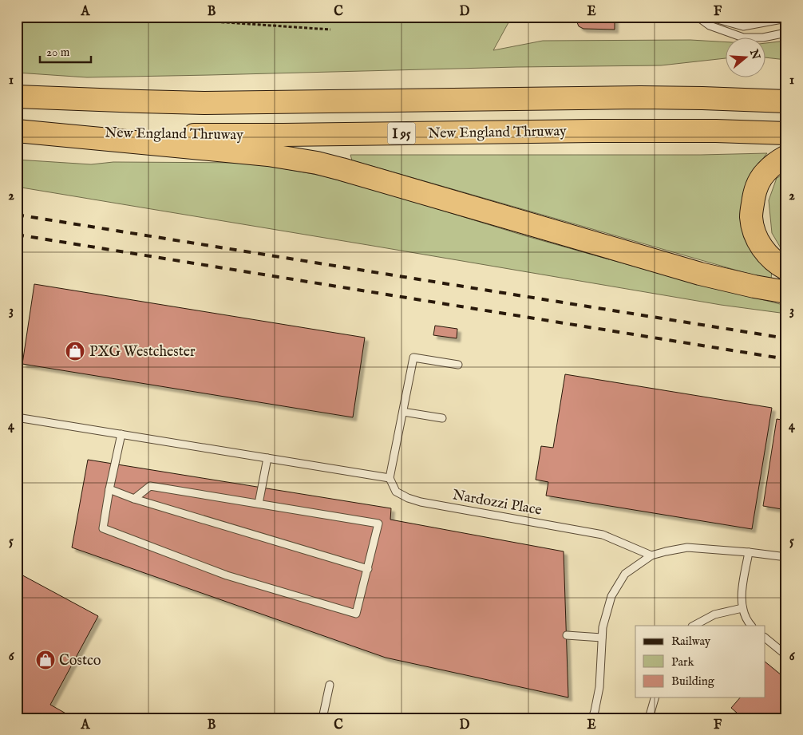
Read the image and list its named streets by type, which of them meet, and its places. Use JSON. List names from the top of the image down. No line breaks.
{"streets":{"highway":["New England Thruway","I 95"],"lane":["Nardozzi Place"]},"places":{"shop":["PXG Westchester","Costco"]},"legend":["Railway","Park","Building"],"scale_bar":"20 m","north":"right","grid":{"columns":["A","B","C","D","E","F"],"rows":["1","2","3","4","5","6"]}}
